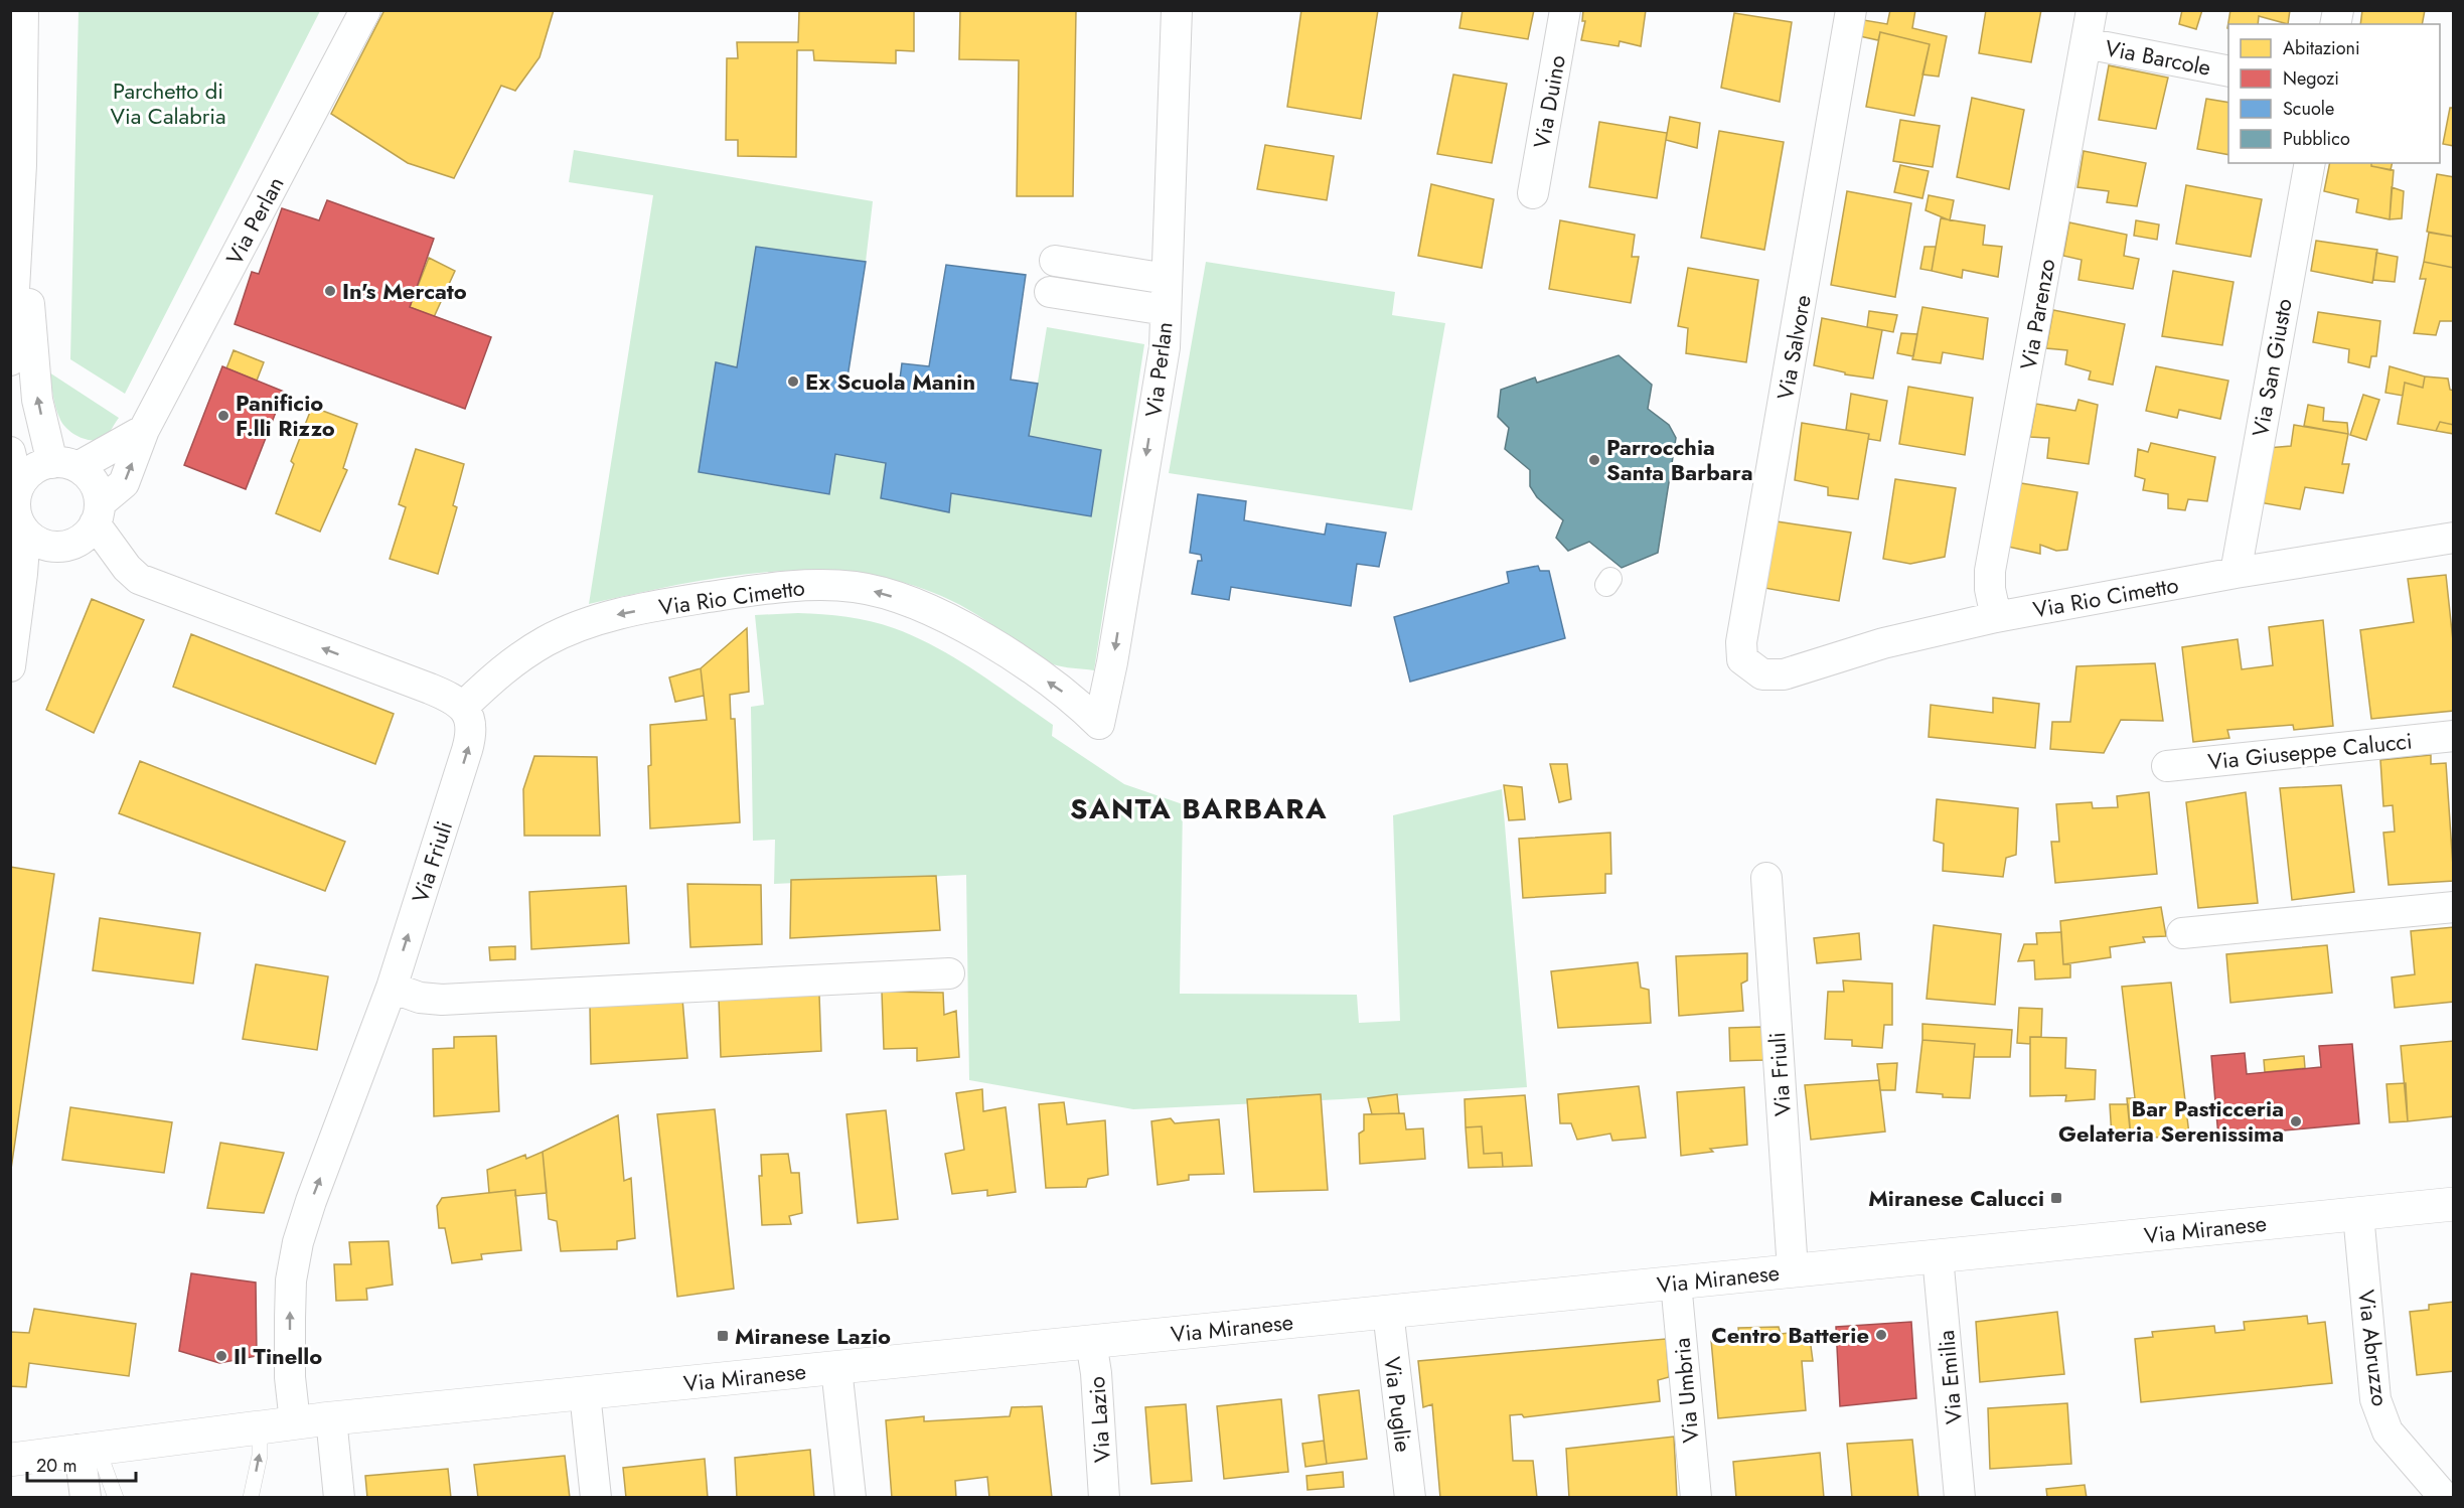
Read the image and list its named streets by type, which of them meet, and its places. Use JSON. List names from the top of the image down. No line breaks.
{"streets":{"street":["Via Barcole","Via Duino","Via Perlan","Via Parenzo","Via Salvore","Via San Giusto","Via Rio Cimetto","Via Giuseppe Calucci","Via Friuli","Via Miranese","Via Abruzzo","Via Emilia","Via Umbria","Via Puglie","Via Lazio"]},"crossings":[["Via Barcole","Via Parenzo"],["Via Perlan","Via Rio Cimetto"],["Via Parenzo","Via Rio Cimetto"],["Via Salvore","Via Rio Cimetto"],["Via San Giusto","Via Rio Cimetto"],["Via Rio Cimetto","Via Friuli"],["Via Friuli","Via Miranese"],["Via Miranese","Via Abruzzo"],["Via Miranese","Via Emilia"],["Via Miranese","Via Umbria"],["Via Miranese","Via Puglie"],["Via Miranese","Via Lazio"]],"one_way":["Via Rio Cimetto","Via Friuli"],"districts":["SANTA BARBARA"],"parks":["Parchetto di Via Calabria"],"places":{"other":["In's Mercato","Ex Scuola Manin","Panificio F.lli Rizzo","Parrocchia Santa Barbara","Bar Pasticceria Gelateria Serenissima","Centro Batterie","Il Tinello"],"transit":["Miranese Calucci","Miranese Lazio"]},"legend":["Abitazioni","Negozi","Scuole","Pubblico"],"scale_bar":"20 m"}
